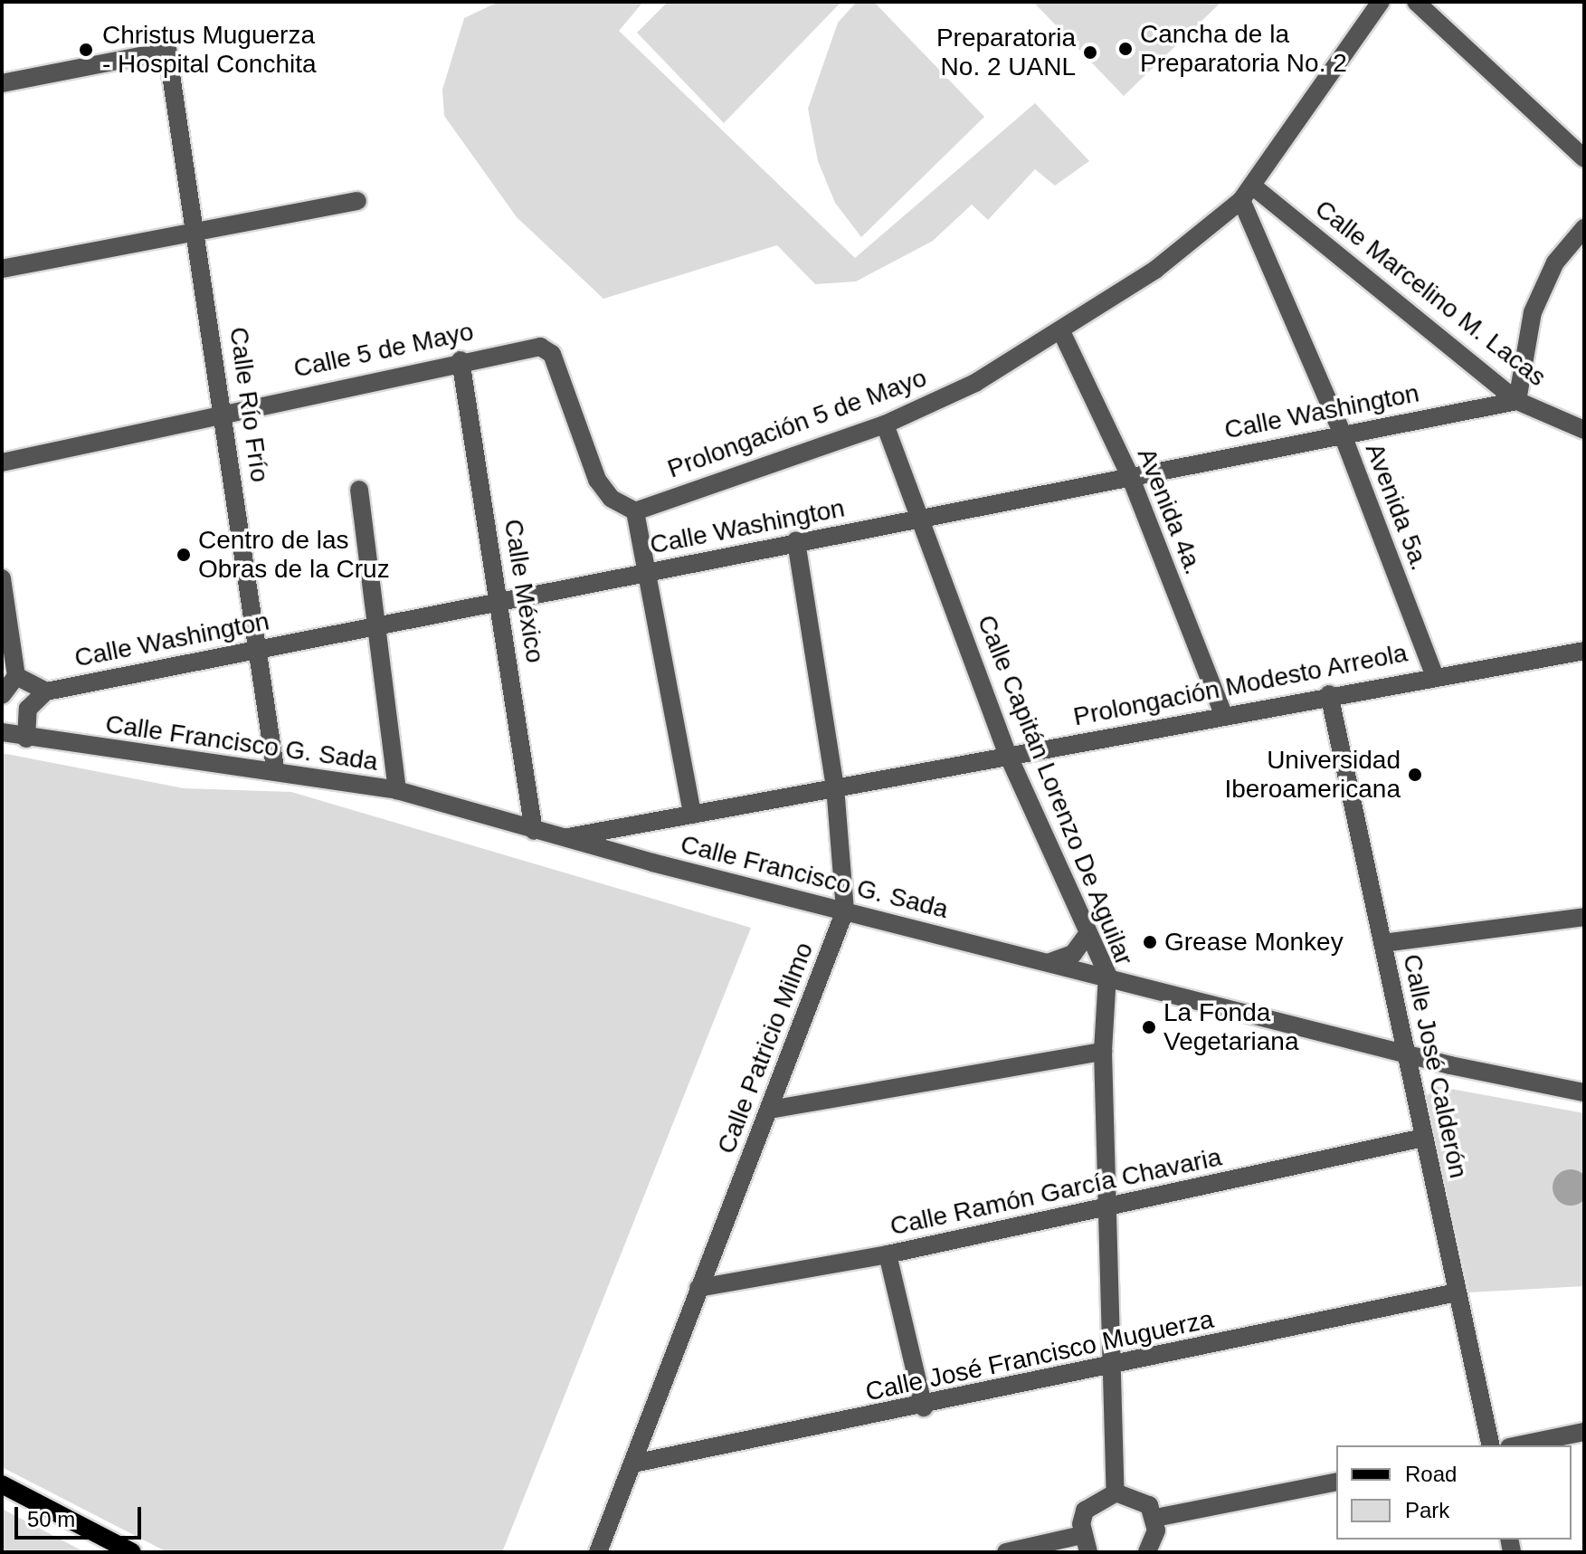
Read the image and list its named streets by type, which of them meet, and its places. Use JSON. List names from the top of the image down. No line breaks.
{"streets":{"street":["Calle Marcelino M. Lacas","Calle 5 de Mayo","Calle Río Frío","Calle Washington","Prolongación 5 de Mayo","Avenida 5a.","Avenida 4a.","Calle México","Prolongación Modesto Arreola","Calle Francisco G. Sada","Calle Capitán Lorenzo De Aguilar","Calle Patricio Milmo","Calle José Calderón","Calle Ramón García Chavaria","Calle José Francisco Muguerza"]},"crossings":[["Calle Marcelino M. Lacas","Calle Washington"],["Calle Marcelino M. Lacas","Prolongación 5 de Mayo"],["Calle Marcelino M. Lacas","Avenida 5a."],["Calle 5 de Mayo","Calle Río Frío"],["Calle 5 de Mayo","Prolongación 5 de Mayo"],["Calle 5 de Mayo","Calle México"],["Calle Río Frío","Calle Washington"],["Calle Río Frío","Calle Francisco G. Sada"],["Calle Washington","Avenida 5a."],["Calle Washington","Avenida 4a."],["Calle Washington","Calle México"],["Calle Washington","Calle Capitán Lorenzo De Aguilar"],["Calle Washington","Calle Patricio Milmo"],["Prolongación 5 de Mayo","Avenida 5a."],["Prolongación 5 de Mayo","Avenida 4a."],["Prolongación 5 de Mayo","Calle Capitán Lorenzo De Aguilar"],["Avenida 5a.","Prolongación Modesto Arreola"],["Avenida 4a.","Prolongación Modesto Arreola"],["Calle México","Calle Francisco G. Sada"],["Prolongación Modesto Arreola","Calle Francisco G. Sada"],["Prolongación Modesto Arreola","Calle Capitán Lorenzo De Aguilar"],["Prolongación Modesto Arreola","Calle Patricio Milmo"],["Prolongación Modesto Arreola","Calle José Calderón"],["Calle Francisco G. Sada","Calle Capitán Lorenzo De Aguilar"],["Calle Francisco G. Sada","Calle Patricio Milmo"],["Calle Francisco G. Sada","Calle José Calderón"],["Calle Capitán Lorenzo De Aguilar","Calle Ramón García Chavaria"],["Calle Capitán Lorenzo De Aguilar","Calle José Francisco Muguerza"],["Calle Patricio Milmo","Calle Ramón García Chavaria"],["Calle Patricio Milmo","Calle José Francisco Muguerza"],["Calle José Calderón","Calle Ramón García Chavaria"],["Calle José Calderón","Calle José Francisco Muguerza"]],"places":["Cancha de la Preparatoria No. 2","Christus Muguerza - Hospital Conchita","Preparatoria No. 2 UANL","Centro de las Obras de la Cruz","Universidad Iberoamericana","Grease Monkey","La Fonda Vegetariana"],"legend":["Road","Park"],"scale_bar":"50 m"}
